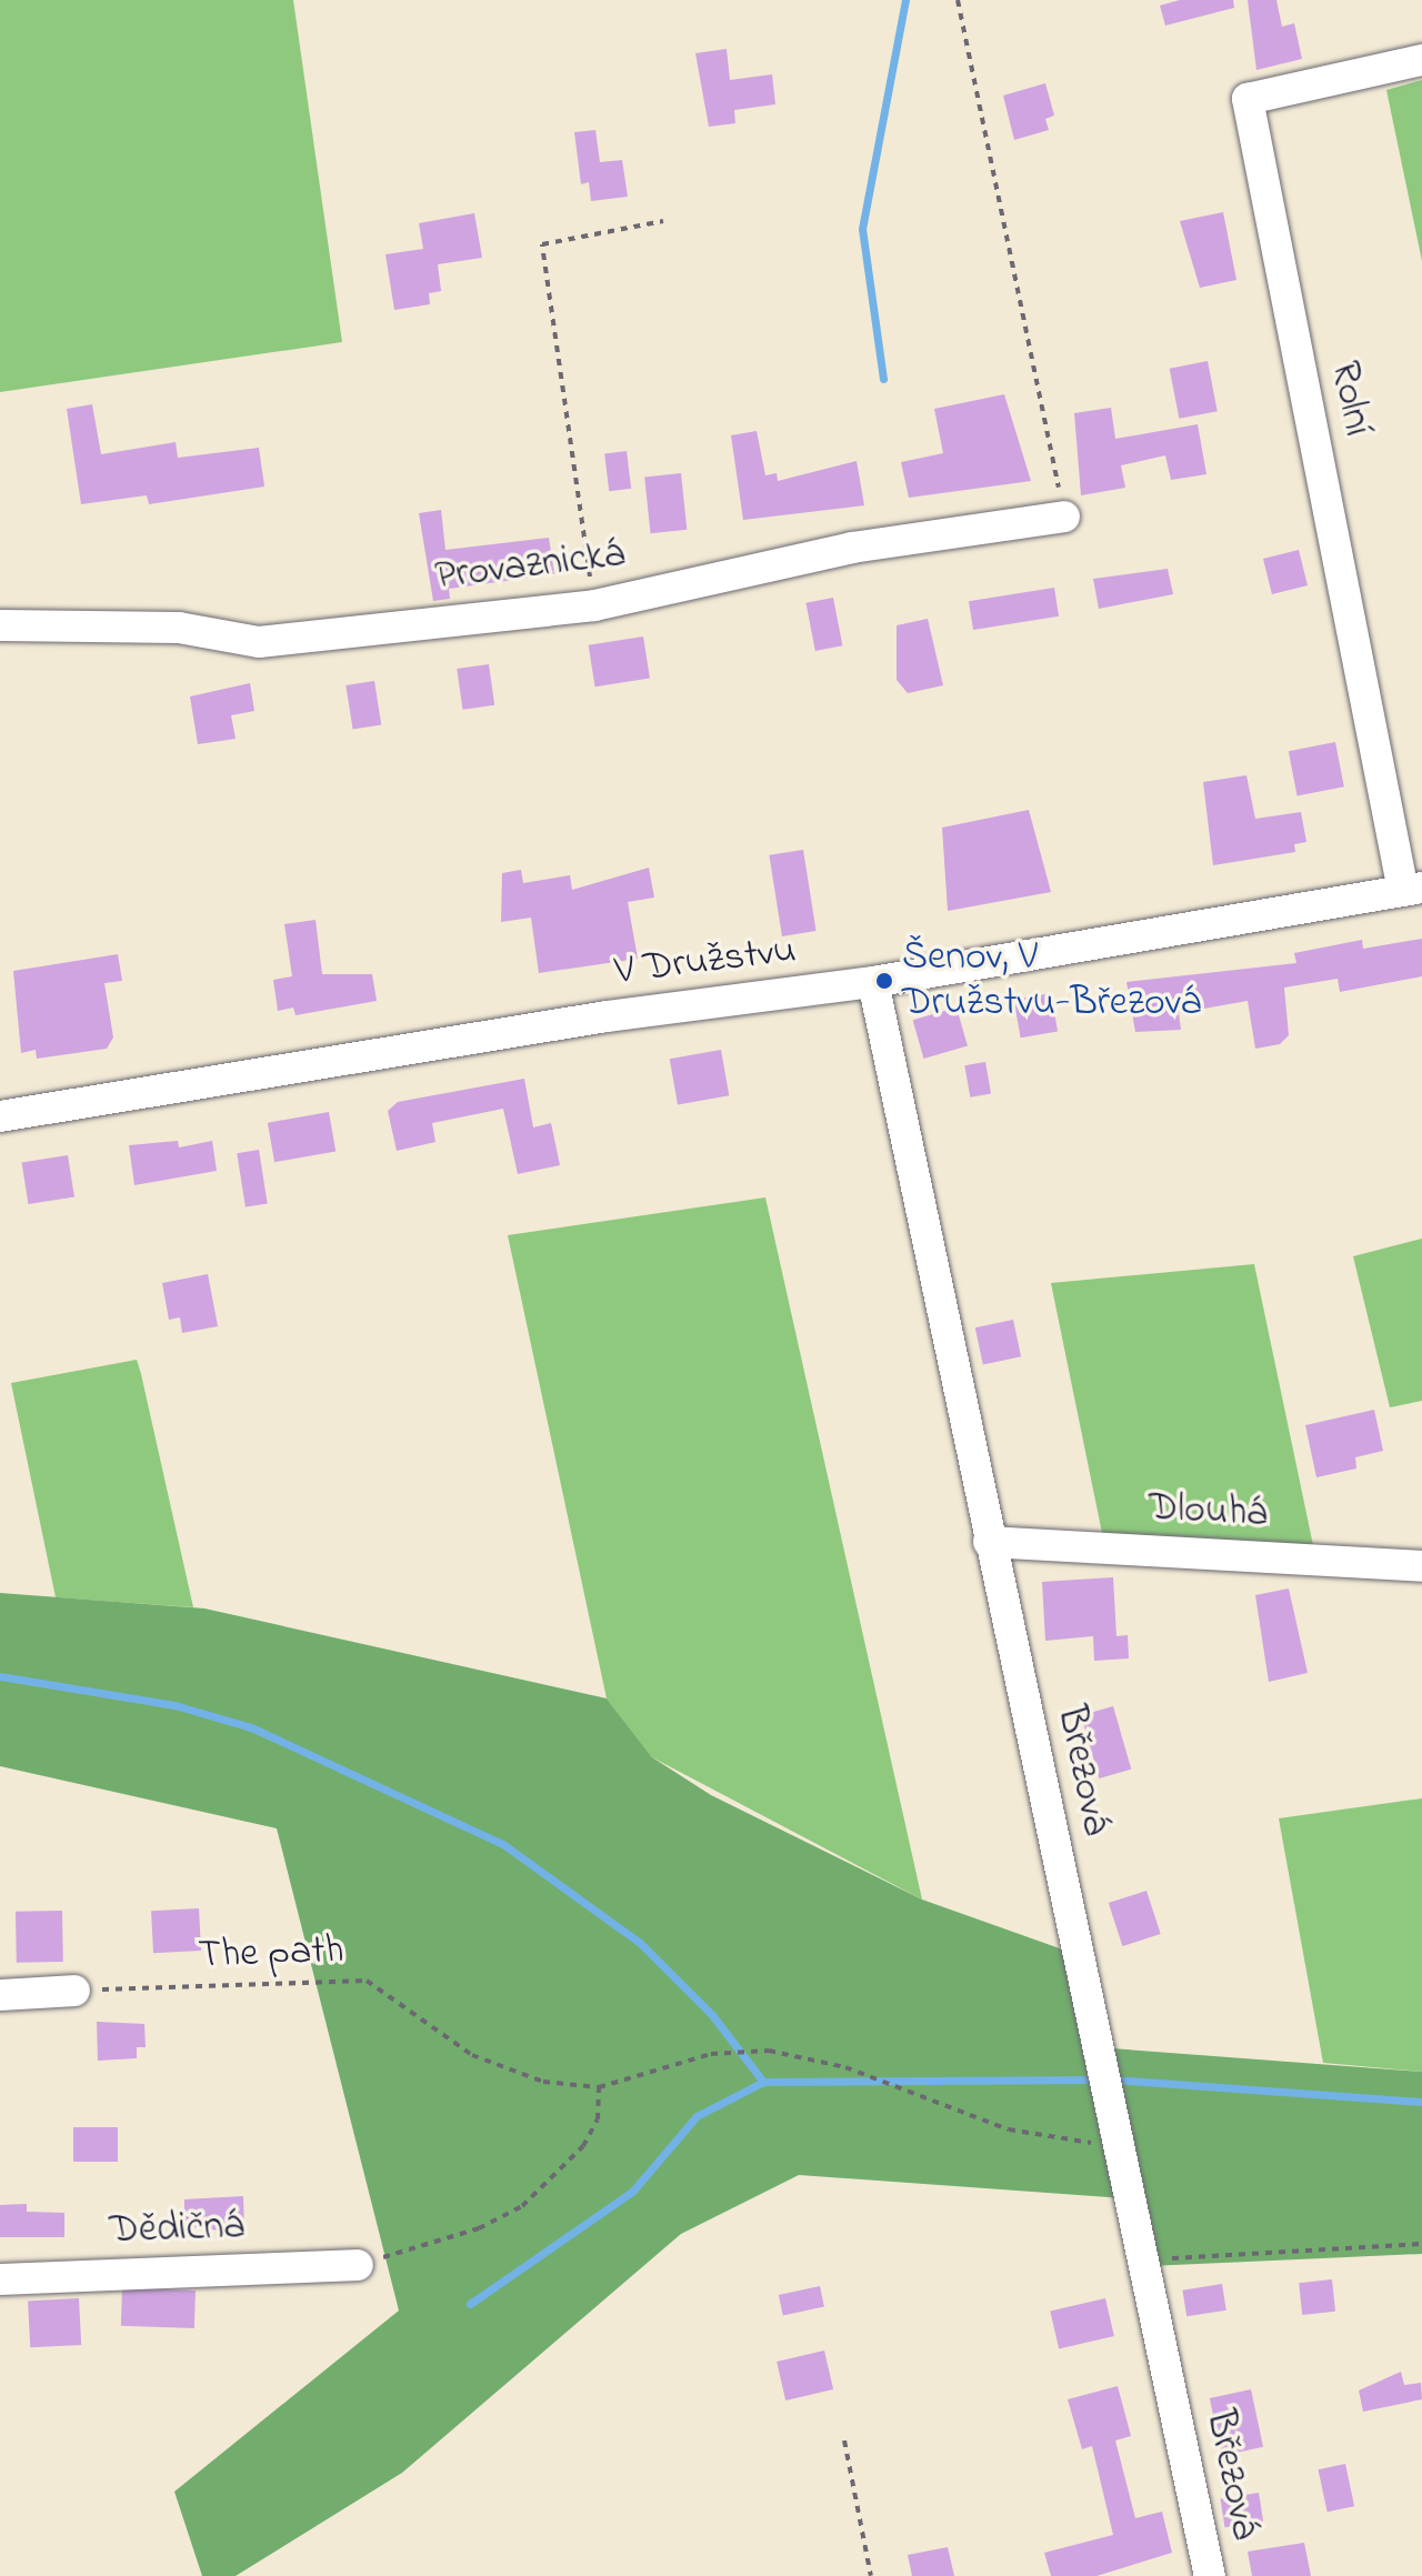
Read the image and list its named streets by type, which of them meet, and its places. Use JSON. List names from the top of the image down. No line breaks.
{"streets":{"street":["Rolní","Provaznická","V Družstvu","Dlouhá","Březová","Dědičná"],"path":["The path"]},"crossings":[["Rolní","V Družstvu"],["V Družstvu","Březová"],["Dlouhá","Březová"]],"places":["Šenov, V Družstvu-Březová"]}
